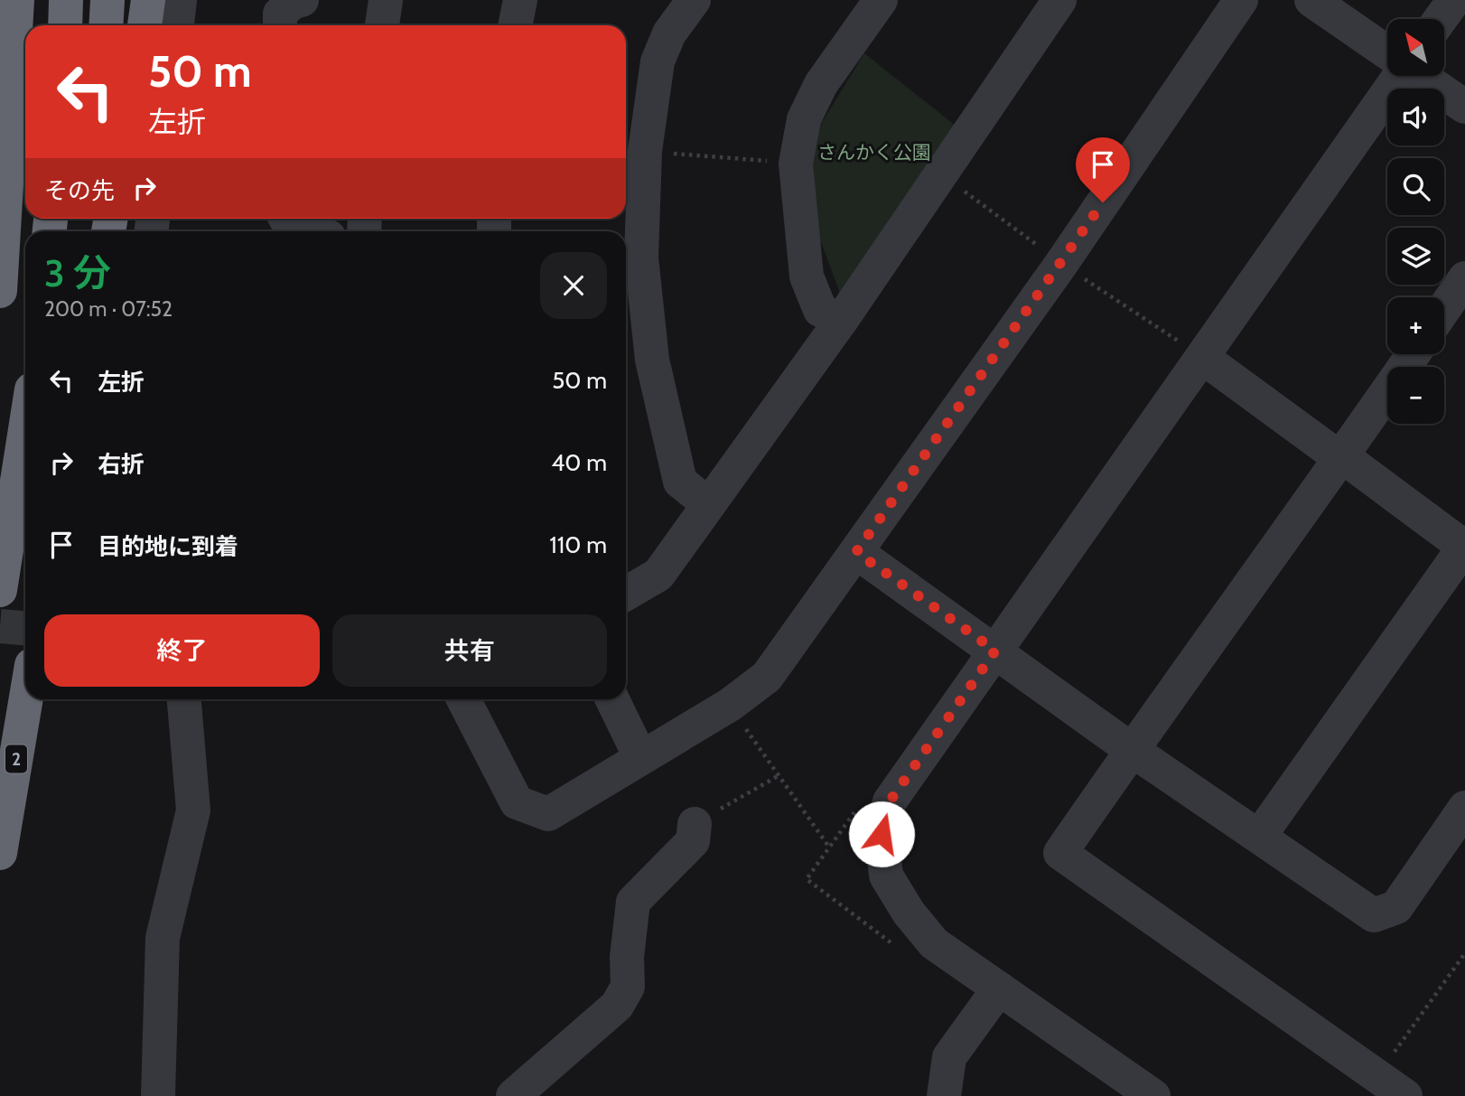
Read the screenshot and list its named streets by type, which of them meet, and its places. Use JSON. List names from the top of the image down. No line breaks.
{"streets":{"highway":["2"]},"parks":["さんかく公園"],"north":"top left","page":{"map_buttons":["+","−"],"turn":["50 m","左折"],"then":"その先","heading":["3 分","200 m · 07:52"],"list":[{"name":"左折","value":"50 m"},{"name":"右折","value":"40 m"},{"name":"目的地に到着","value":"110 m"}],"buttons":["終了","共有"]}}
